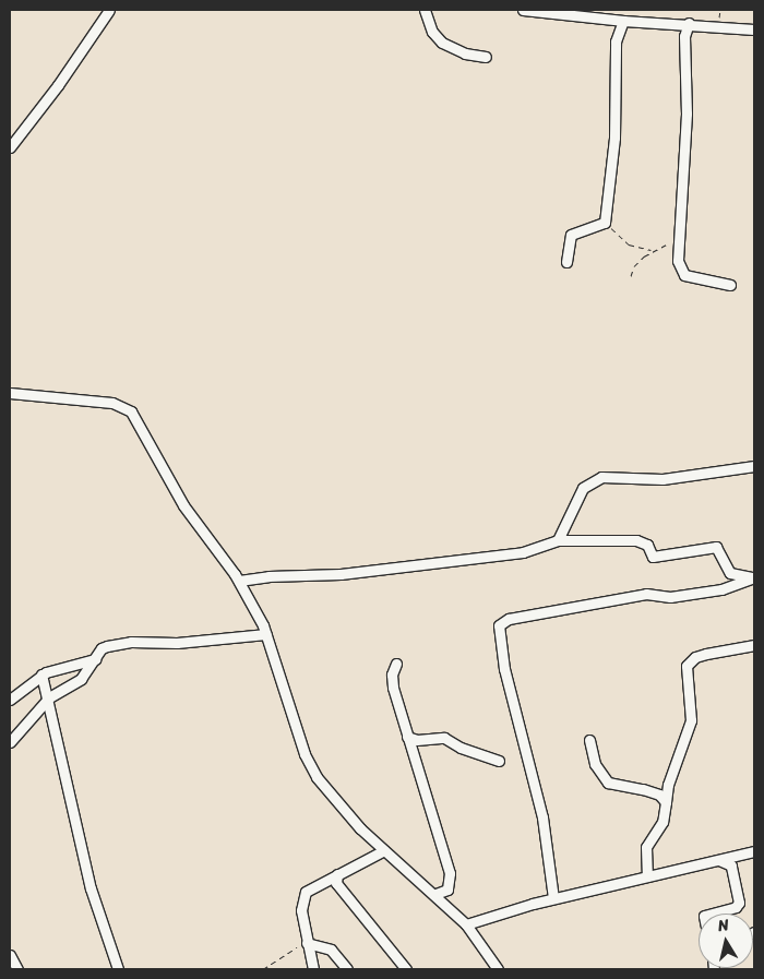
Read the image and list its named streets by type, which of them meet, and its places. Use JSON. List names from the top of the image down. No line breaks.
{"north":"top"}
